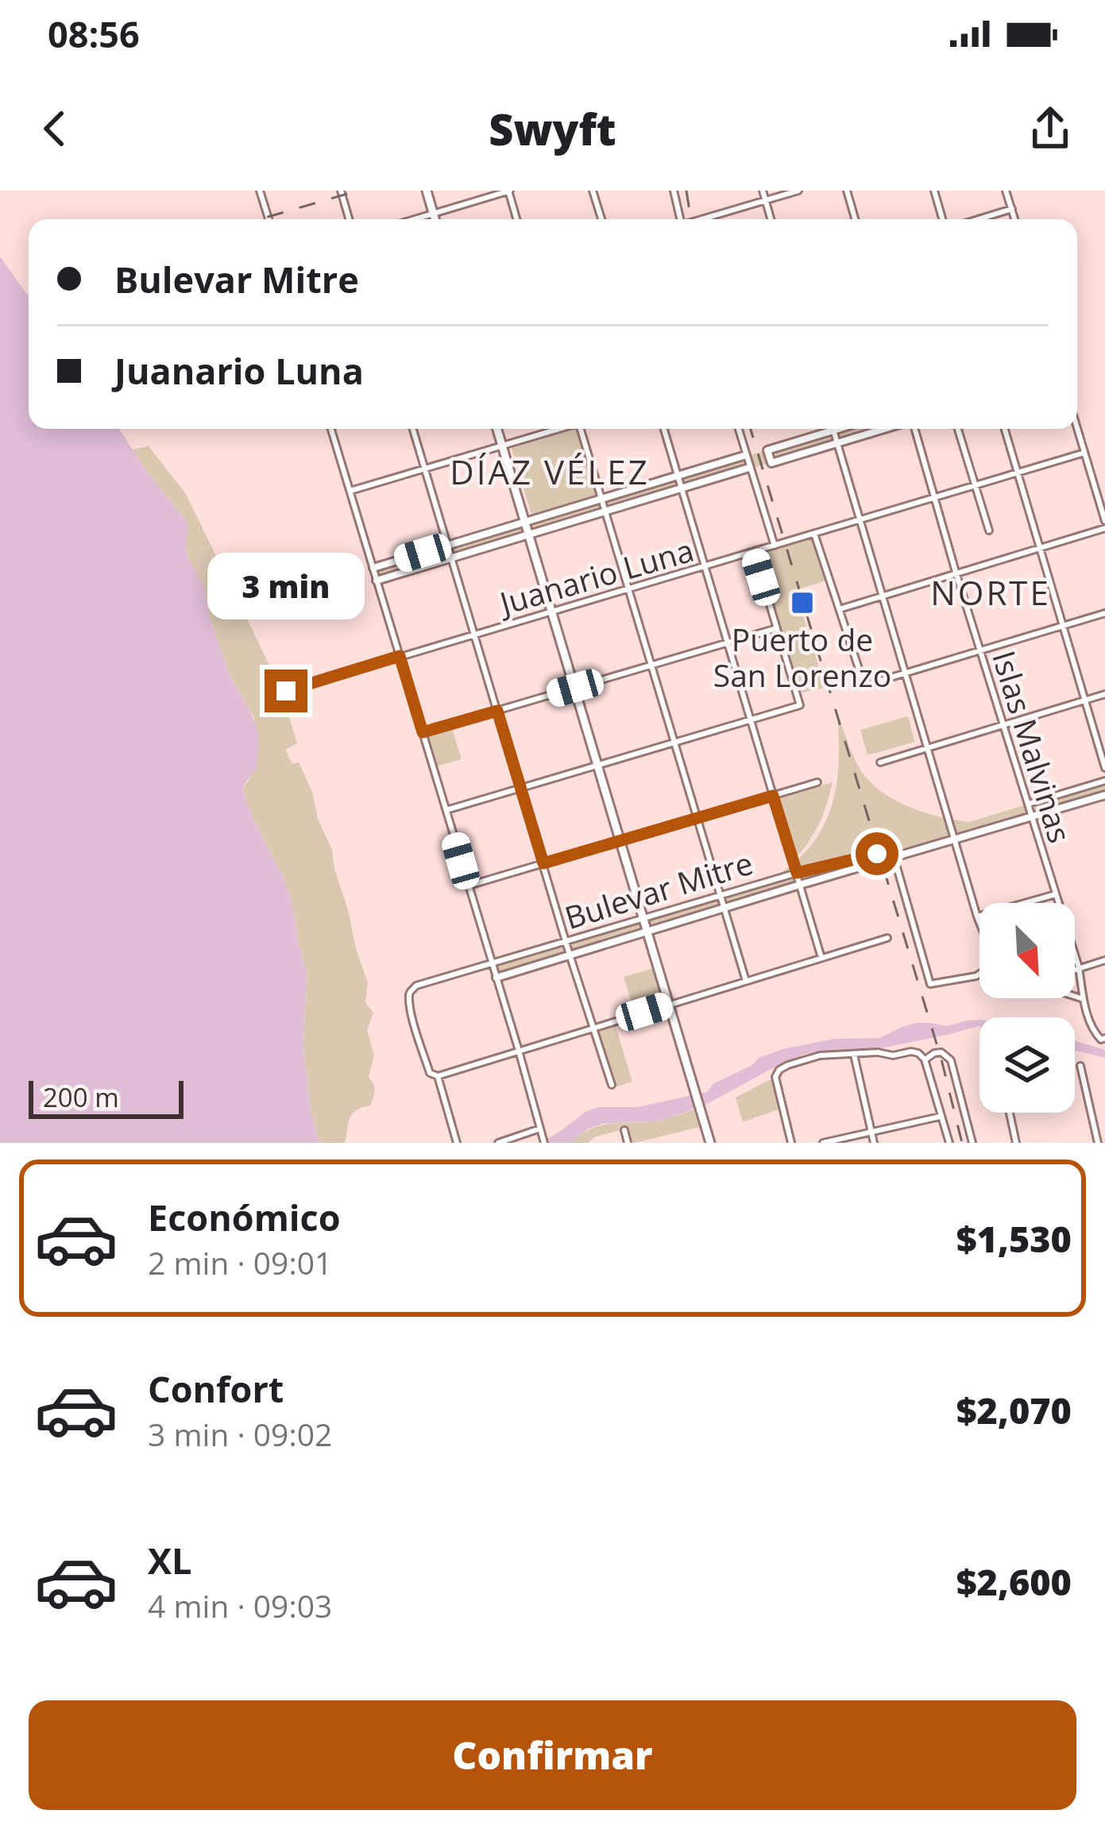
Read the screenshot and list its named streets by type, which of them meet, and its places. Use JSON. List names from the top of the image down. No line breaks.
{"streets":{"street":["Juanario Luna","Islas Malvinas","Bulevar Mitre"]},"crossings":[["Juanario Luna","Islas Malvinas"],["Islas Malvinas","Bulevar Mitre"]],"districts":["DÍAZ VÉLEZ","NORTE"],"places":{"transit":["Puerto de San Lorenzo"]},"scale_bar":"200 m","north":"bottom right","page":{"status":"08:56","header":"Swyft","banner":["Bulevar Mitre","Juanario Luna"],"bubble":"3 min","scale":"200 m","list":[{"name":"Económico","note":"2 min · 09:01","value":"$1,530"},{"name":"Confort","note":"3 min · 09:02","value":"$2,070"},{"name":"XL","note":"4 min · 09:03","value":"$2,600"}],"buttons":"Confirmar"}}
